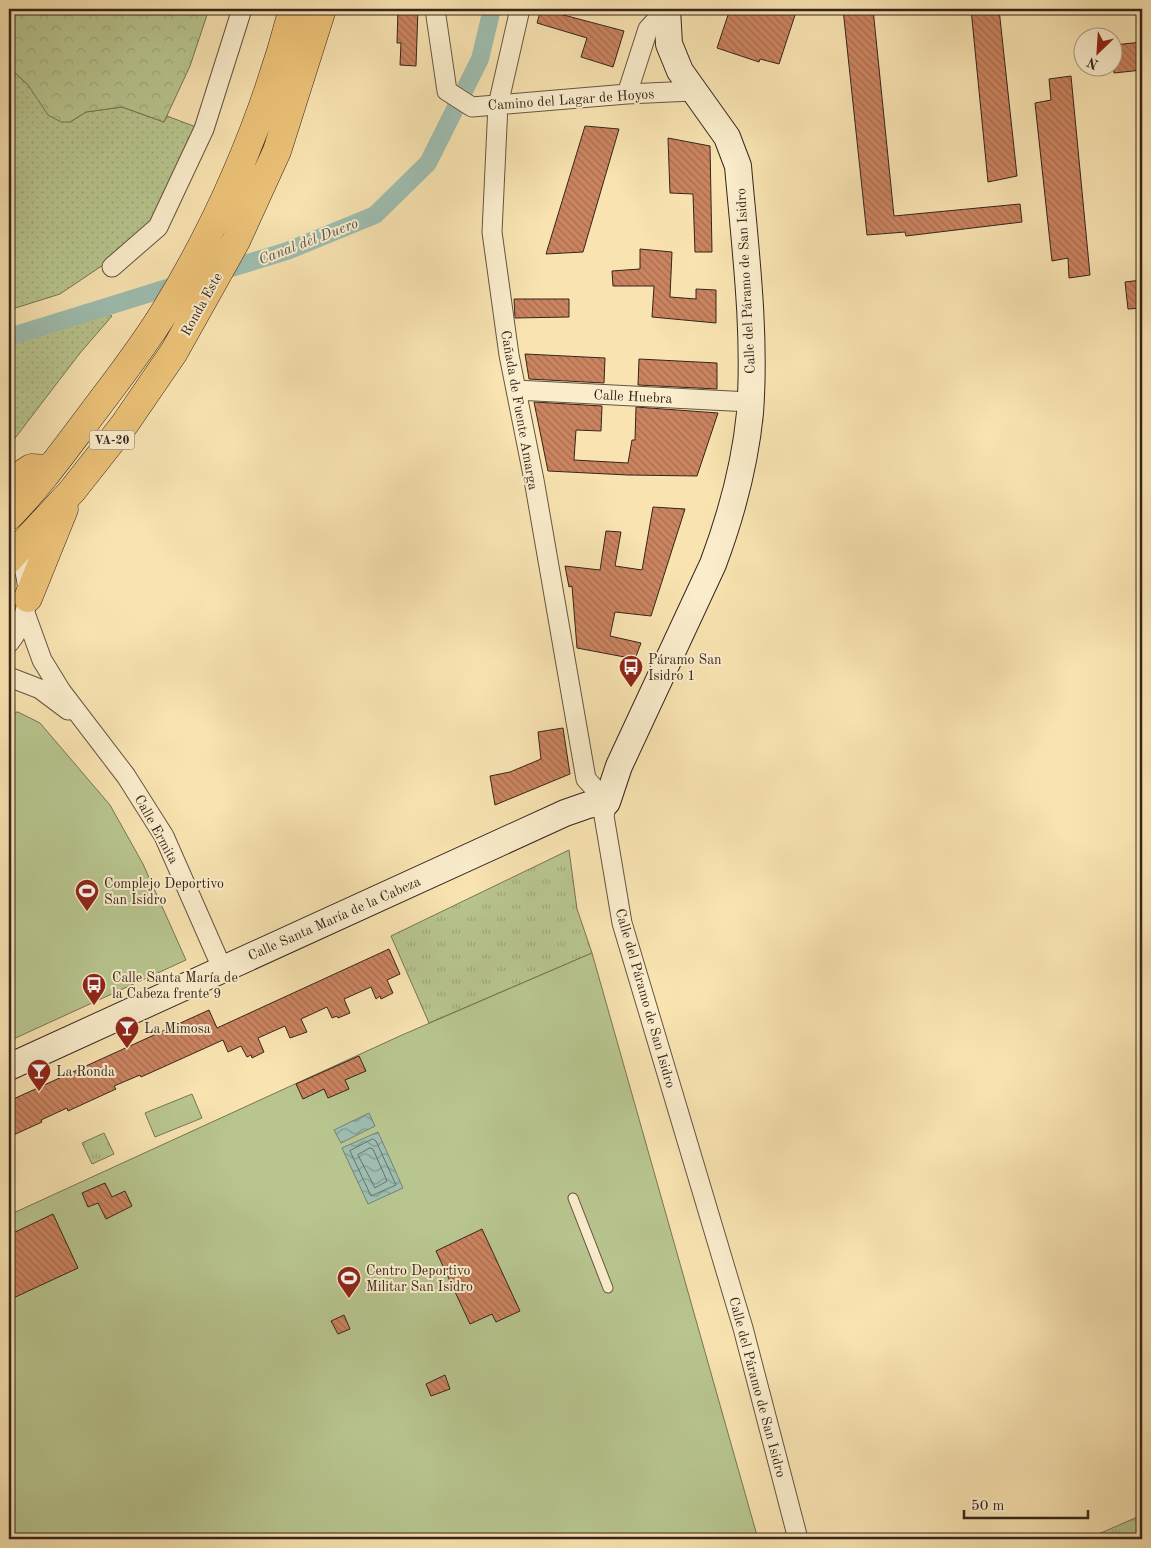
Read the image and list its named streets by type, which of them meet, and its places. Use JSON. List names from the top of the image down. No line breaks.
{"streets":{"highway":["Ronda Este","VA-20"],"street":["Camino del Lagar de Hoyos","Calle del Páramo de San Isidro","Calle Huebra","Cañada de Fuente Amarga","Calle Ermita","Calle Santa María de la Cabeza"]},"crossings":[["Camino del Lagar de Hoyos","Calle del Páramo de San Isidro"],["Camino del Lagar de Hoyos","Cañada de Fuente Amarga"],["Calle del Páramo de San Isidro","Calle Huebra"],["Calle del Páramo de San Isidro","Cañada de Fuente Amarga"],["Calle del Páramo de San Isidro","Calle Santa María de la Cabeza"],["Ronda Este","Calle Ermita"],["Calle Huebra","Cañada de Fuente Amarga"],["Cañada de Fuente Amarga","Calle Santa María de la Cabeza"],["Calle Ermita","Calle Santa María de la Cabeza"]],"water":["Canal del Duero"],"places":{"bus stop":["Páramo San Isidro 1","Calle Santa María de la Cabeza frente 9"],"sports":["Complejo Deportivo San Isidro","Centro Deportivo Militar San Isidro"],"bar":["La Mimosa","La Ronda"]},"scale_bar":"50 m","north":"bottom left"}
